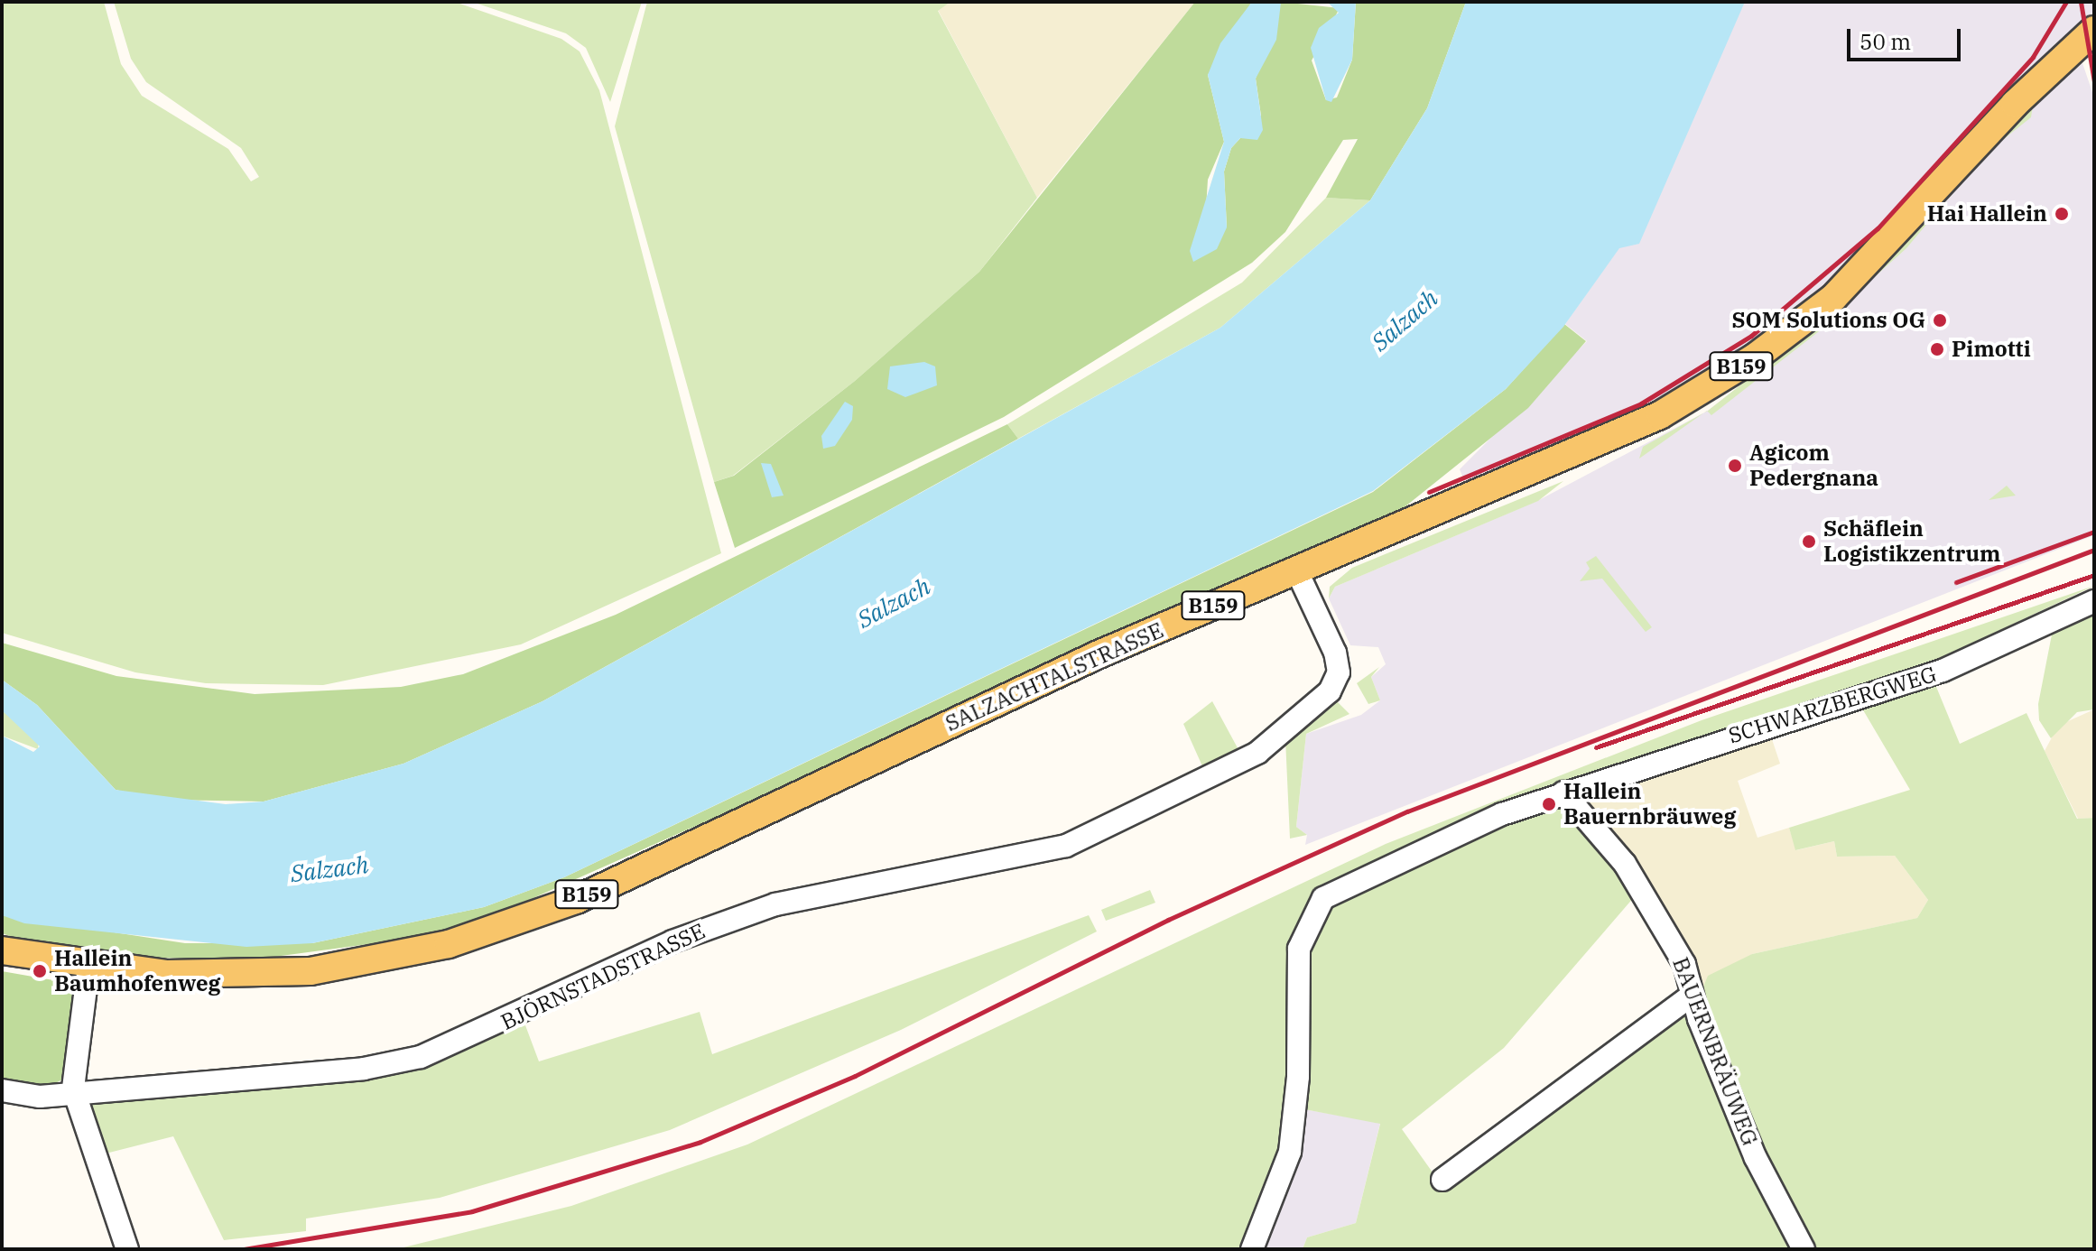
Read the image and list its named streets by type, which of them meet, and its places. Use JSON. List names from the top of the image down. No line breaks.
{"streets":{"main road":["B159","SALZACHTALSTRASSE"],"street":["SCHWARZBERGWEG","BJÖRNSTADSTRASSE","BAUERNBRÄUWEG"]},"crossings":[["SALZACHTALSTRASSE","BJÖRNSTADSTRASSE"],["SCHWARZBERGWEG","BAUERNBRÄUWEG"]],"water":["Salzach"],"places":["Hai Hallein","SOM Solutions OG","Pimotti","Agicom Pedergnana","Schäflein Logistikzentrum","Hallein Bauernbräuweg","Hallein Baumhofenweg"],"scale_bar":"50 m"}
